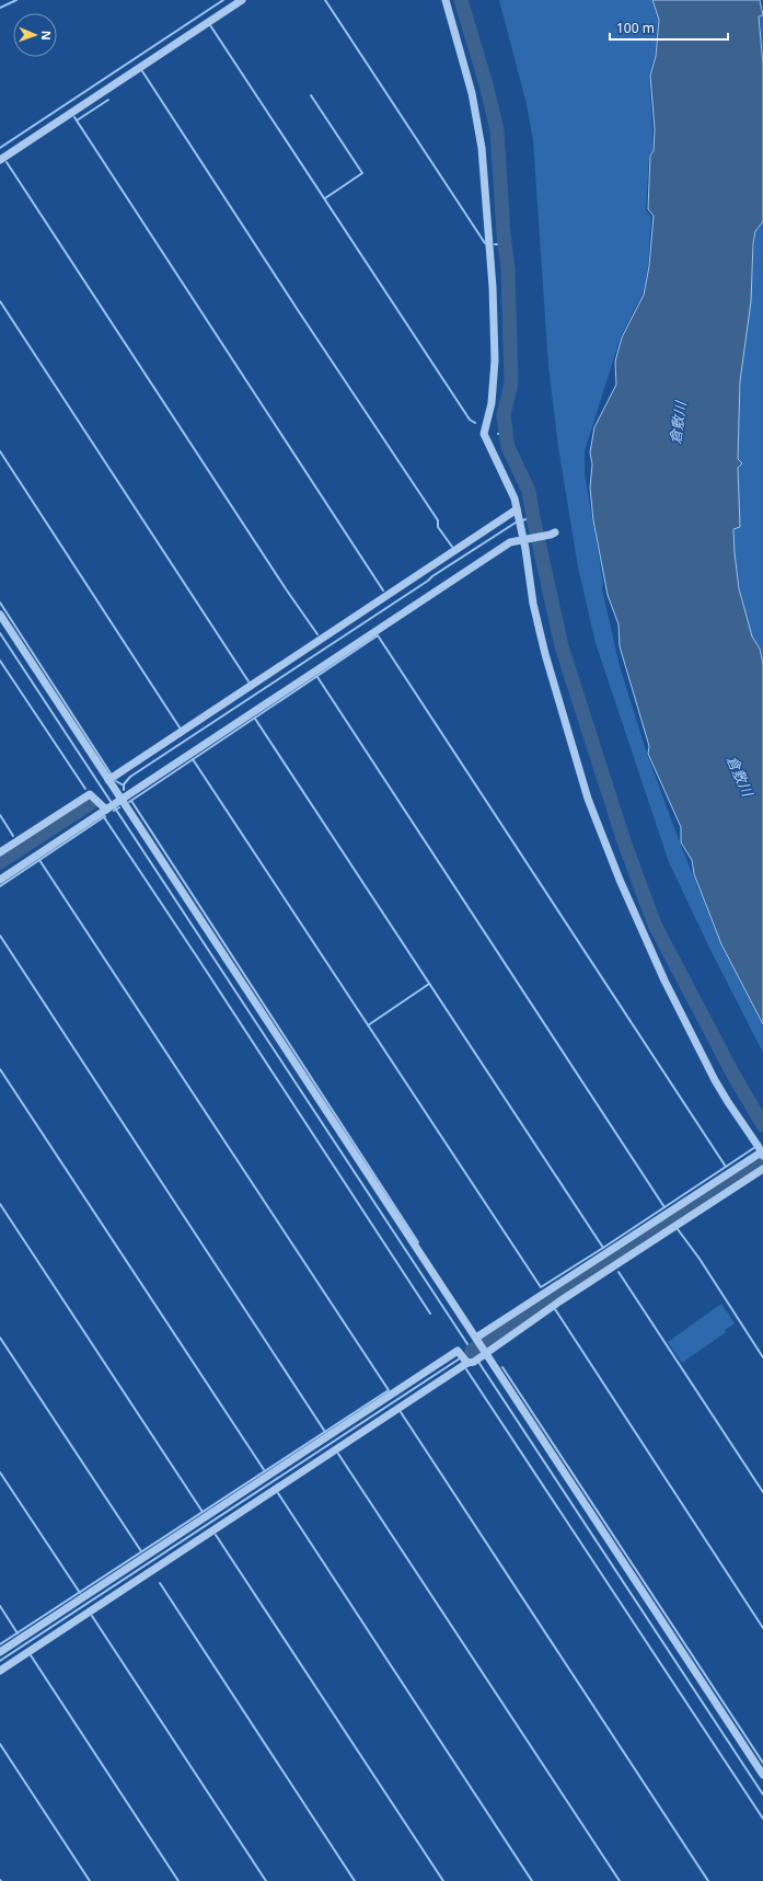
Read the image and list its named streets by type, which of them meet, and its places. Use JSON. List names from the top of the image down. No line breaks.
{"water":["倉敷川"],"scale_bar":"100 m","north":"right"}
